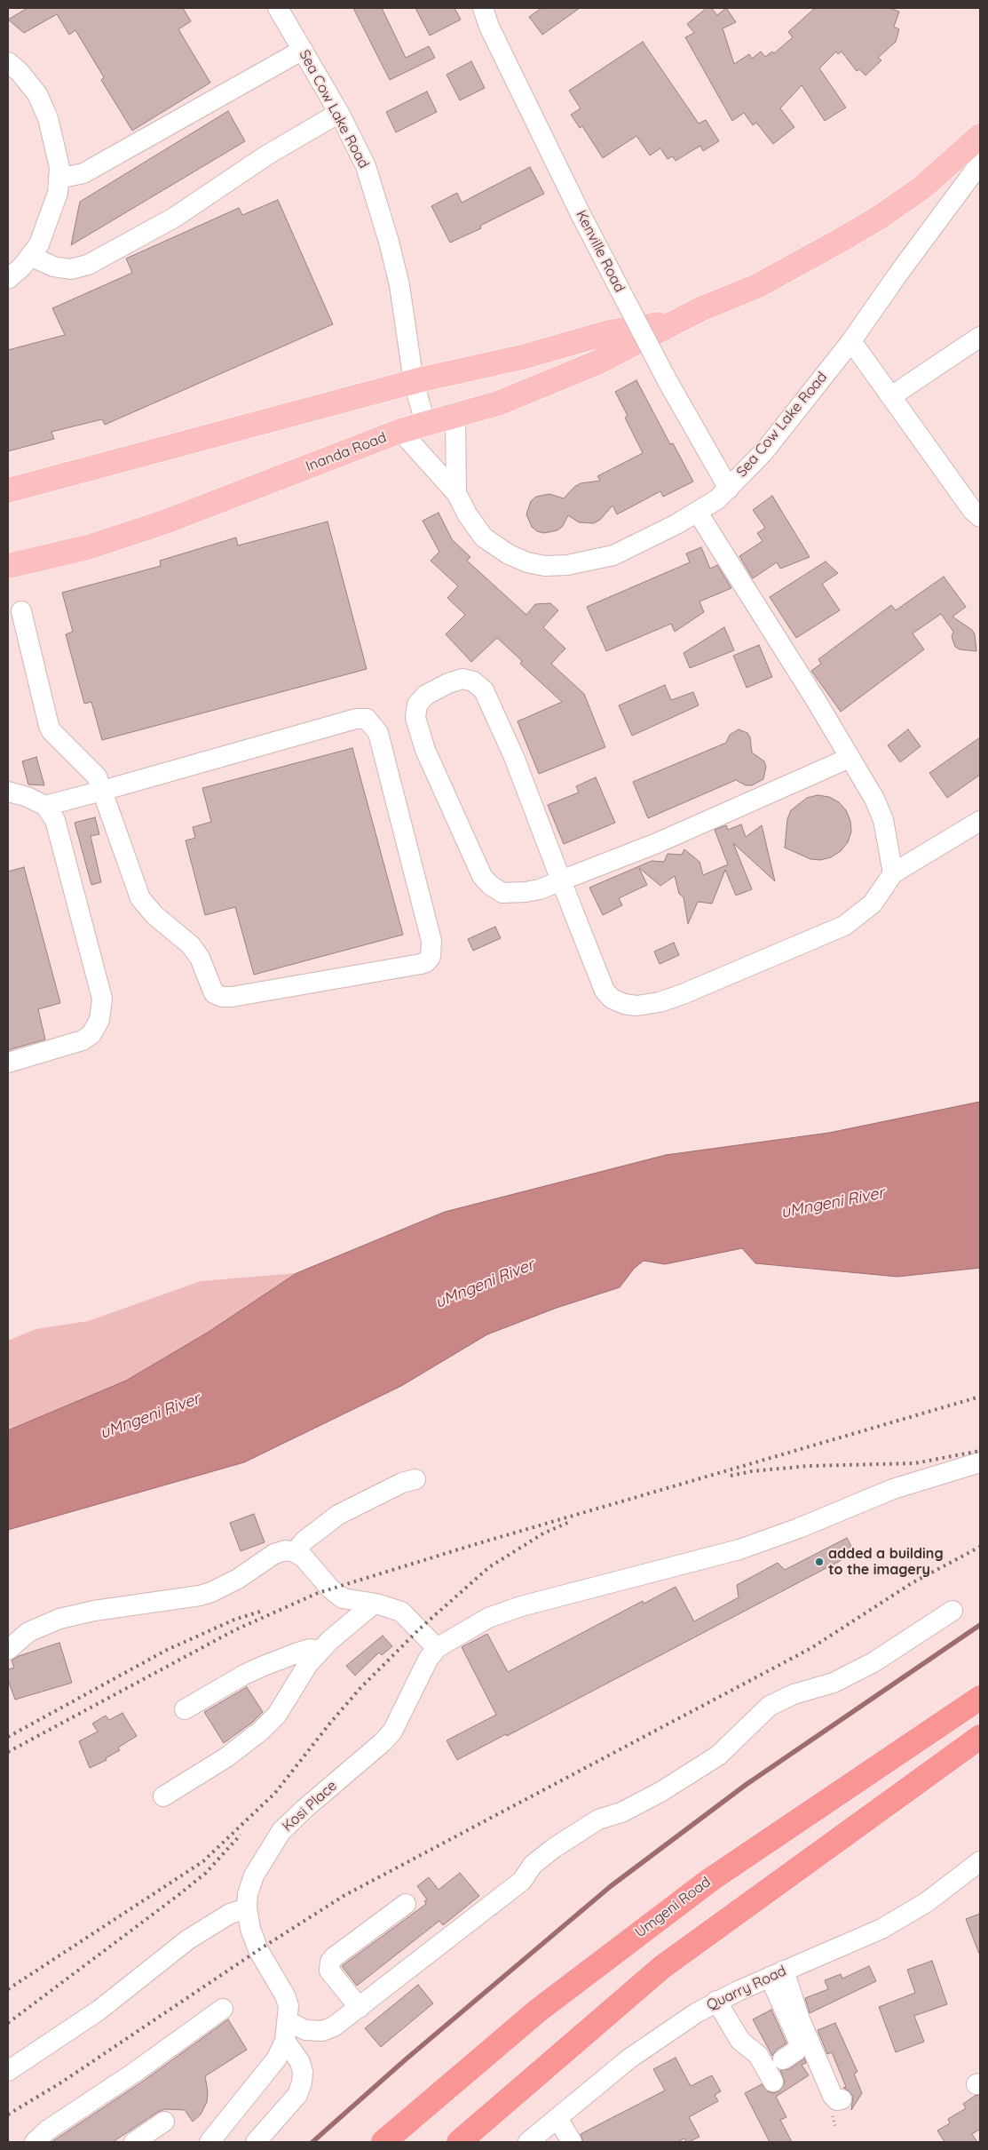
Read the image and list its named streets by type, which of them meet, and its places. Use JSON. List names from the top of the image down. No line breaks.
{"streets":{"highway":["Umgeni Road"],"main road":["Inanda Road"],"street":["Sea Cow Lake Road","Kenville Road","Kosi Place","Quarry Road"]},"crossings":[["Sea Cow Lake Road","Kenville Road"],["Sea Cow Lake Road","Inanda Road"]],"water":["uMngeni River"],"places":["added a building to the imagery"]}
